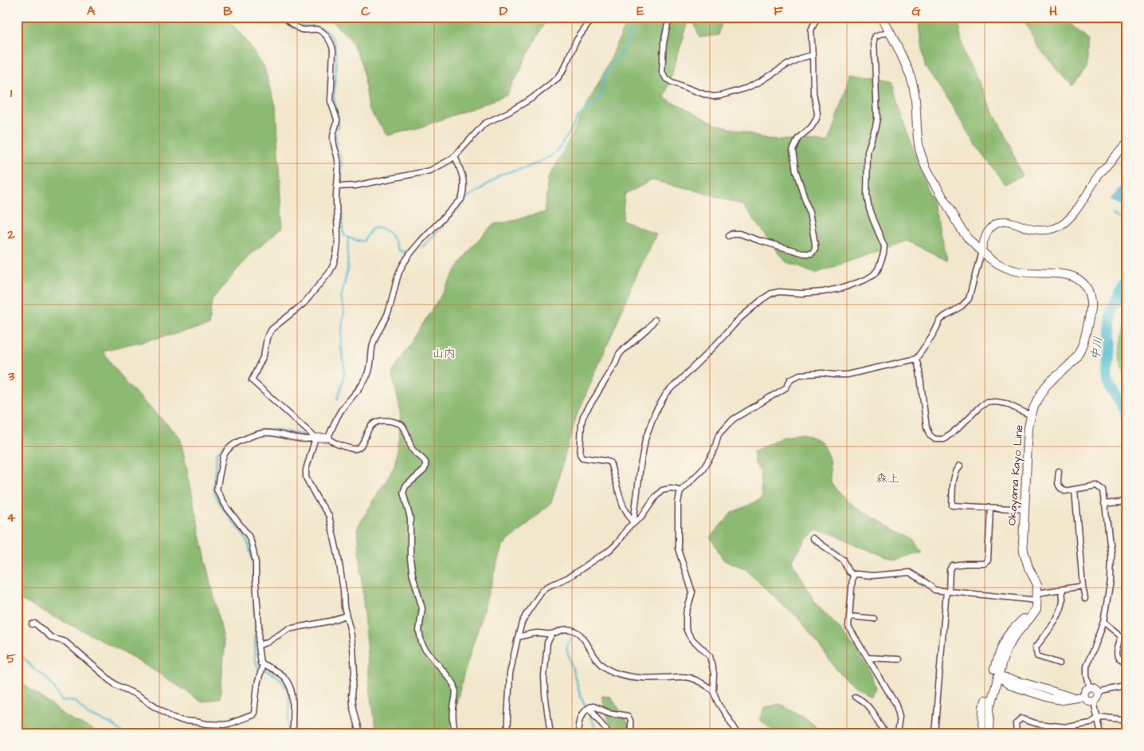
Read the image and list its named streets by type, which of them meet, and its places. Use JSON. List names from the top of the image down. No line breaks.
{"streets":{"main road":["Okayama Kayo Line"]},"districts":["山内","森上"],"water":["中川"],"grid":{"columns":["A","B","C","D","E","F","G","H"],"rows":["1","2","3","4","5"]}}
